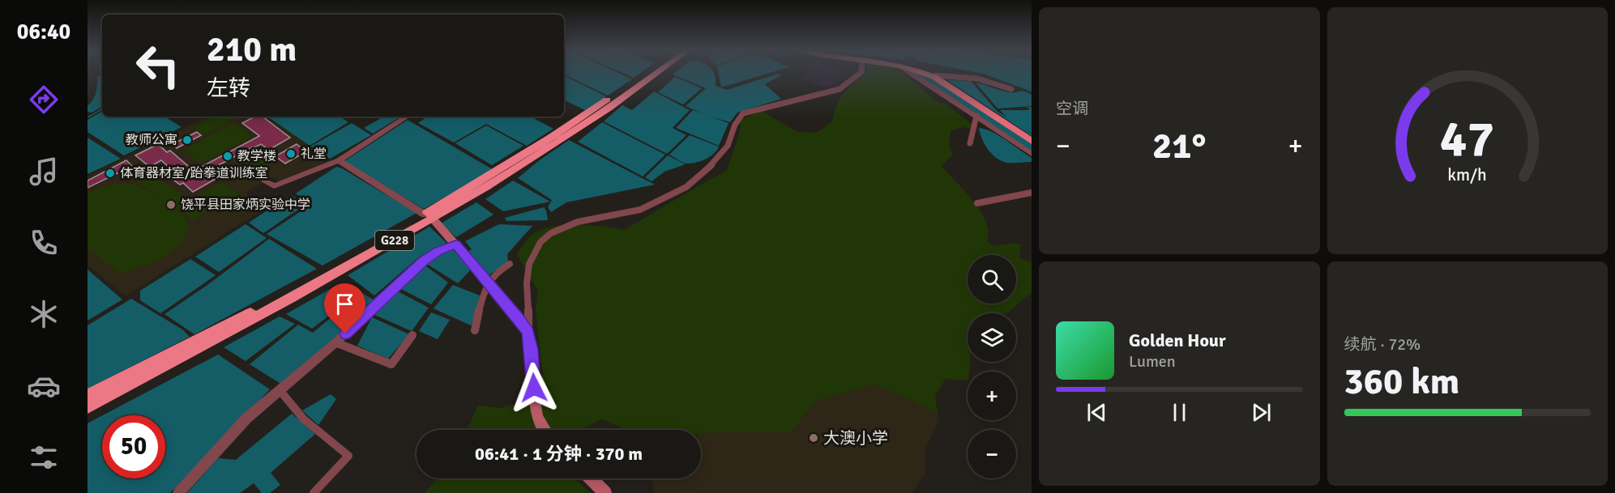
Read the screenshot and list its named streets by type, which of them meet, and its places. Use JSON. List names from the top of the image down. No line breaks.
{"streets":{"highway":["G228"]},"places":["教师公寓","礼堂","教学楼","体育器材室/跆拳道训练室","饶平县田家炳实验中学","大澳小学"],"page":{"tabs":"06:40","tile":["空调",["续航 · 72%","360 km"]],"turn":["210 m","左转"],"heat":["−","21°","+"],"map_buttons":["+","−"],"song":["Golden Hour","Lumen"],"limit":"50","trip":"06:41 · 1 分钟 · 370 m","gauge":["47","km/h"]}}
